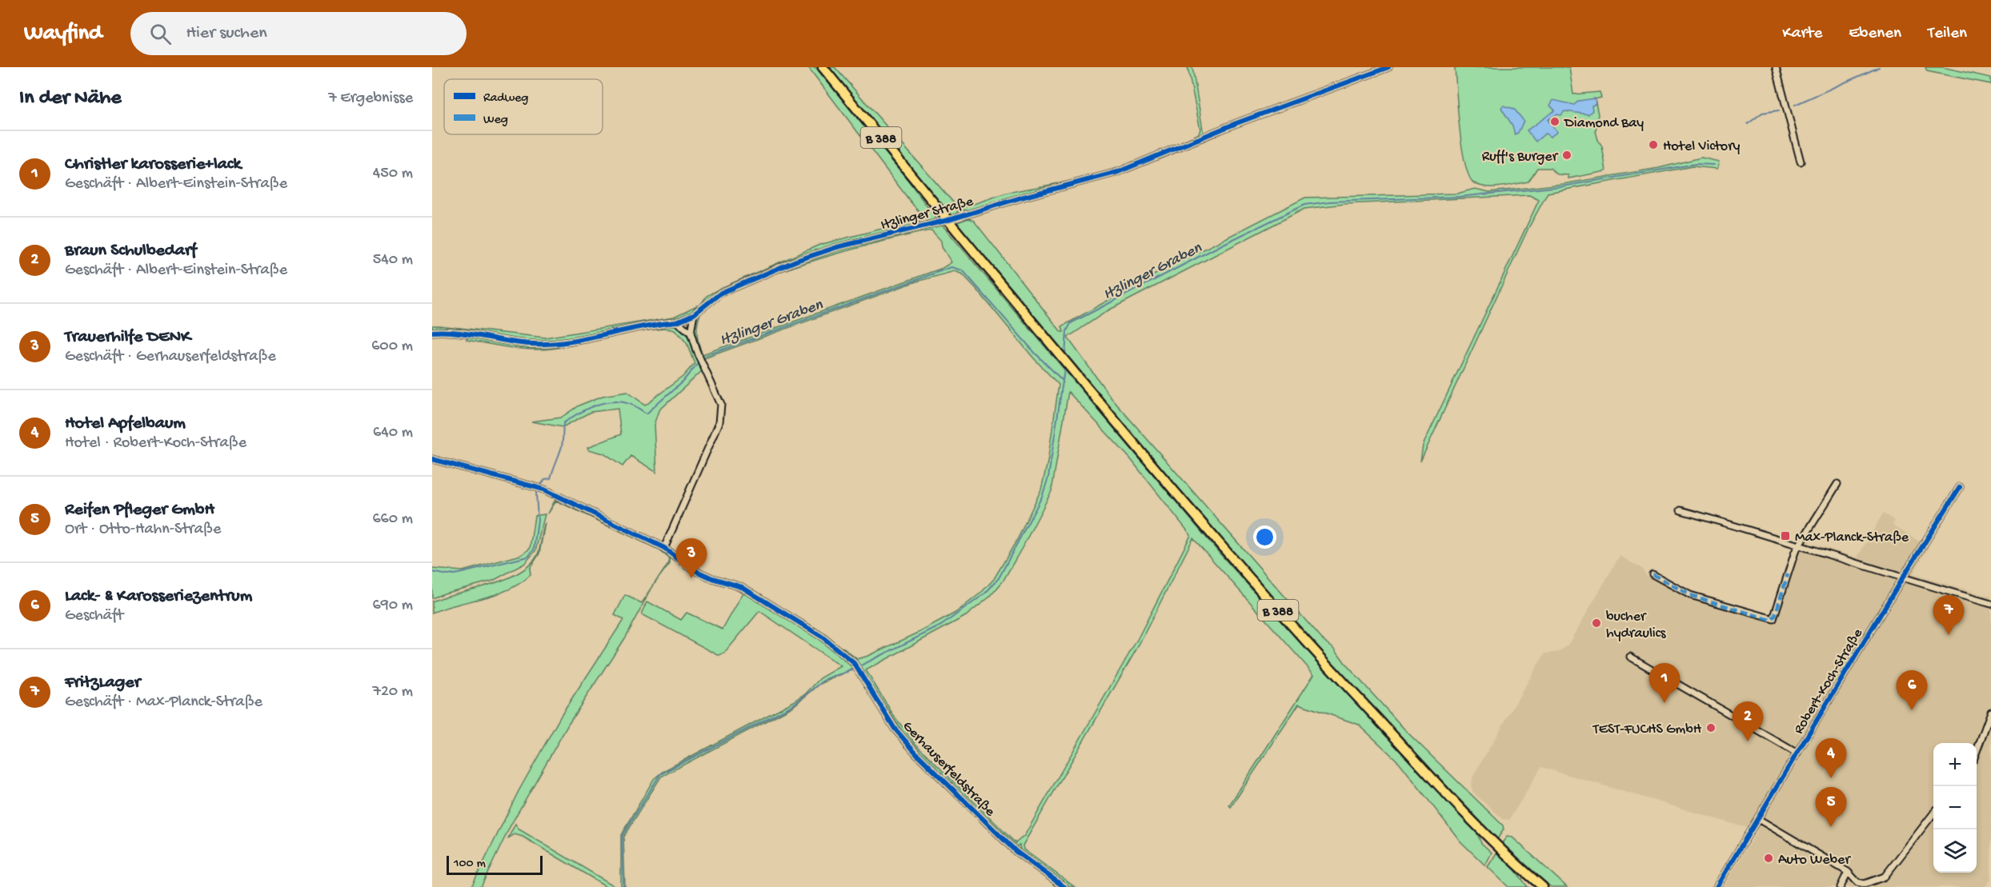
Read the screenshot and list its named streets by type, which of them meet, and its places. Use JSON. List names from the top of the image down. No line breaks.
{"streets":{"main road":["B 388"],"street":["Itzlinger Straße","Robert-Koch-Straße","Gerhauserfeldstraße"]},"water":["Itzlinger Graben"],"places":{"other":["Diamond Bay","Hotel Victory","Ruff's Burger","bucher hydraulics","TEST-FUCHS GmbH","Auto Weber"],"transit":["Max-Planck-Straße"]},"legend":["Radweg","Weg"],"scale_bar":"100 m","page":{"header":"Wayfind","search":"Hier suchen","nav":["Karte","Ebenen","Teilen"],"heading":["In der Nähe","7 Ergebnisse"],"list":[{"mark":"1","name":"Christler karosserie+lack","note":"Geschäft · Albert-Einstein-Straße","value":"450 m"},{"mark":"2","name":"Braun Schulbedarf","note":"Geschäft · Albert-Einstein-Straße","value":"540 m"},{"mark":"3","name":"Trauerhilfe DENK","note":"Geschäft · Gerhauserfeldstraße","value":"600 m"},{"mark":"4","name":"Hotel Apfelbaum","note":"Hotel · Robert-Koch-Straße","value":"640 m"},{"mark":"5","name":"Reifen Pfleger GmbH","note":"Ort · Otto-Hahn-Straße","value":"660 m"},{"mark":"6","name":"Lack- & Karosseriezentrum","note":"Geschäft","value":"690 m"},{"mark":"7","name":"FritzLager","note":"Geschäft · Max-Planck-Straße","value":"720 m"}],"pins":["3","7","1","6","2","4","5"],"map_buttons":["+","−"],"scale":"100 m"}}
